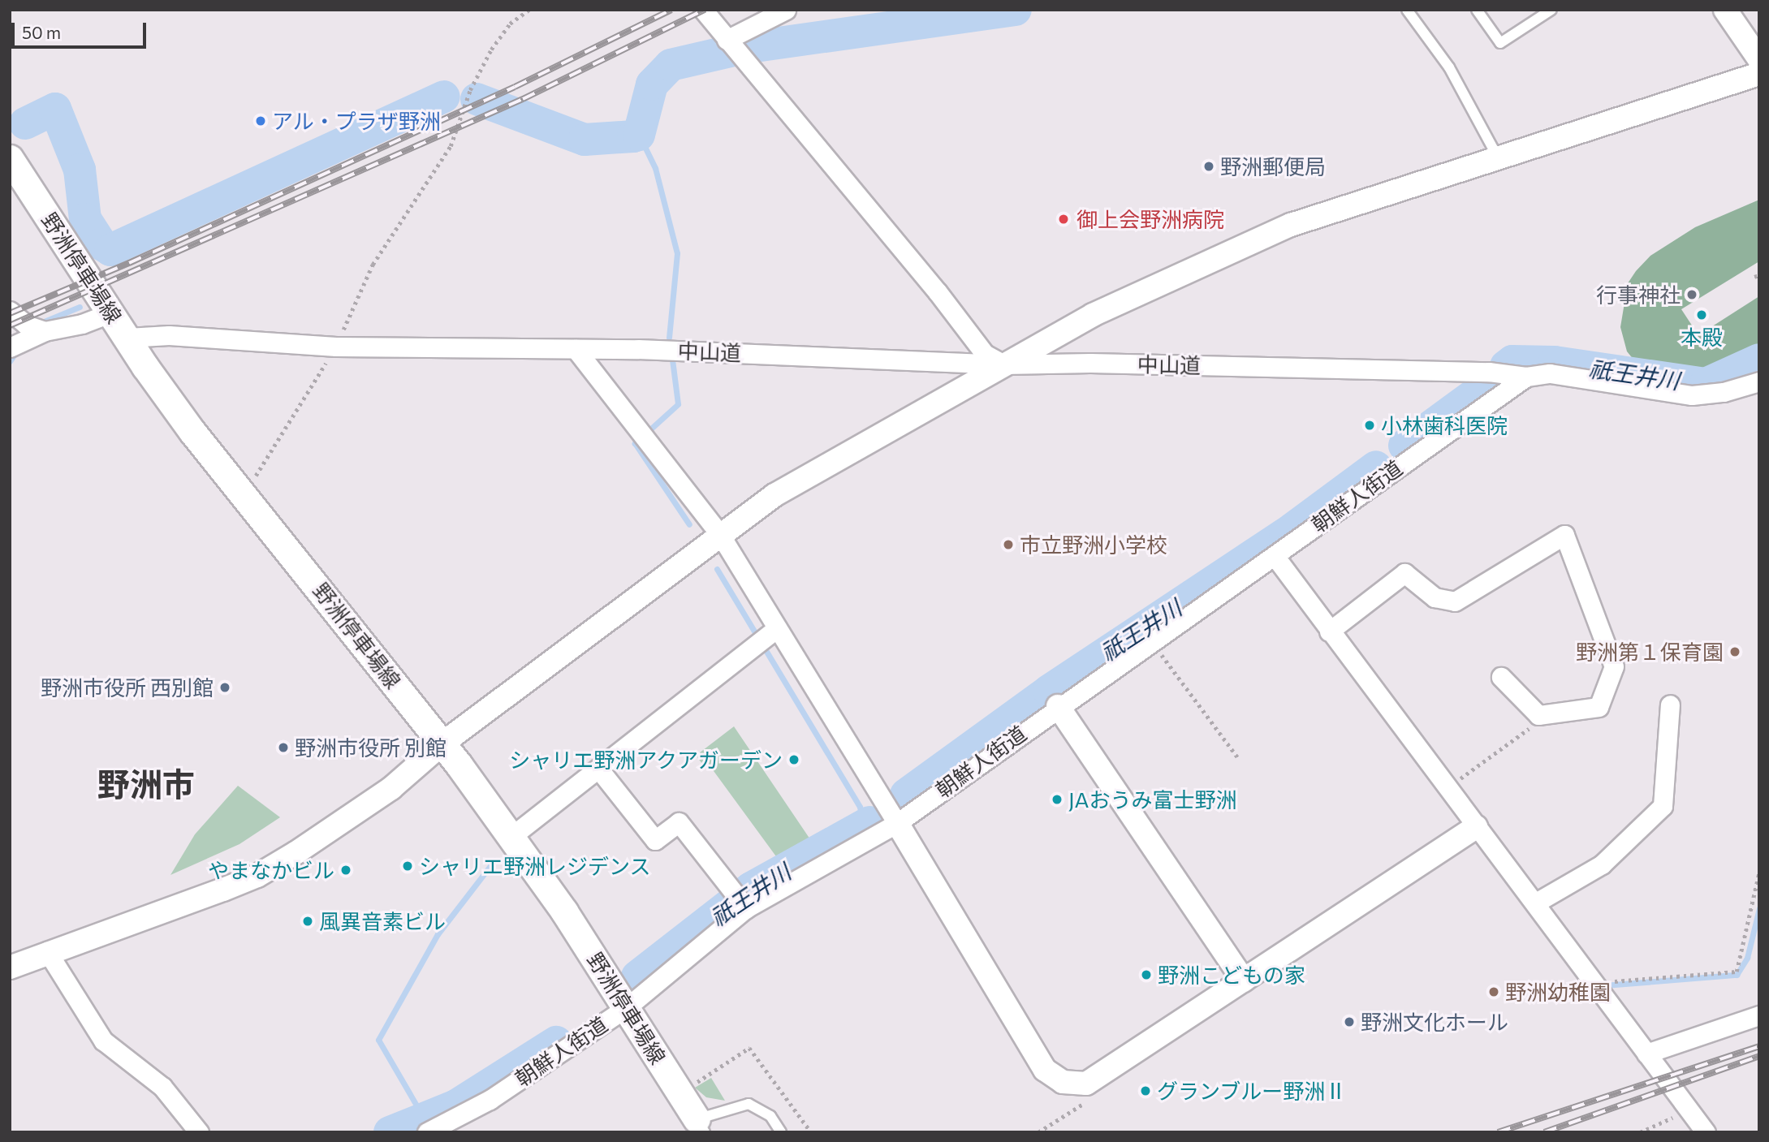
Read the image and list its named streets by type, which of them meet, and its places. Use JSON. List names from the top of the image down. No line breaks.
{"streets":{"main road":["野洲停車場線"],"street":["中山道","朝鮮人街道"]},"crossings":[["野洲停車場線","中山道"],["野洲停車場線","朝鮮人街道"],["中山道","朝鮮人街道"]],"districts":["野洲市"],"water":["祇王井川"],"places":["アル・プラザ野洲","野洲郵便局","御上会野洲病院","行事神社","本殿","小林歯科医院","市立野洲小学校","野洲第１保育園","野洲市役所 西別館","野洲市役所 別館","シャリエ野洲アクアガーデン","JAおうみ富士野洲","シャリエ野洲レジデンス","やまなかビル","風異音素ビル","野洲こどもの家","野洲幼稚園","野洲文化ホール","グランブルー野洲Ⅱ"],"scale_bar":"50 m"}
